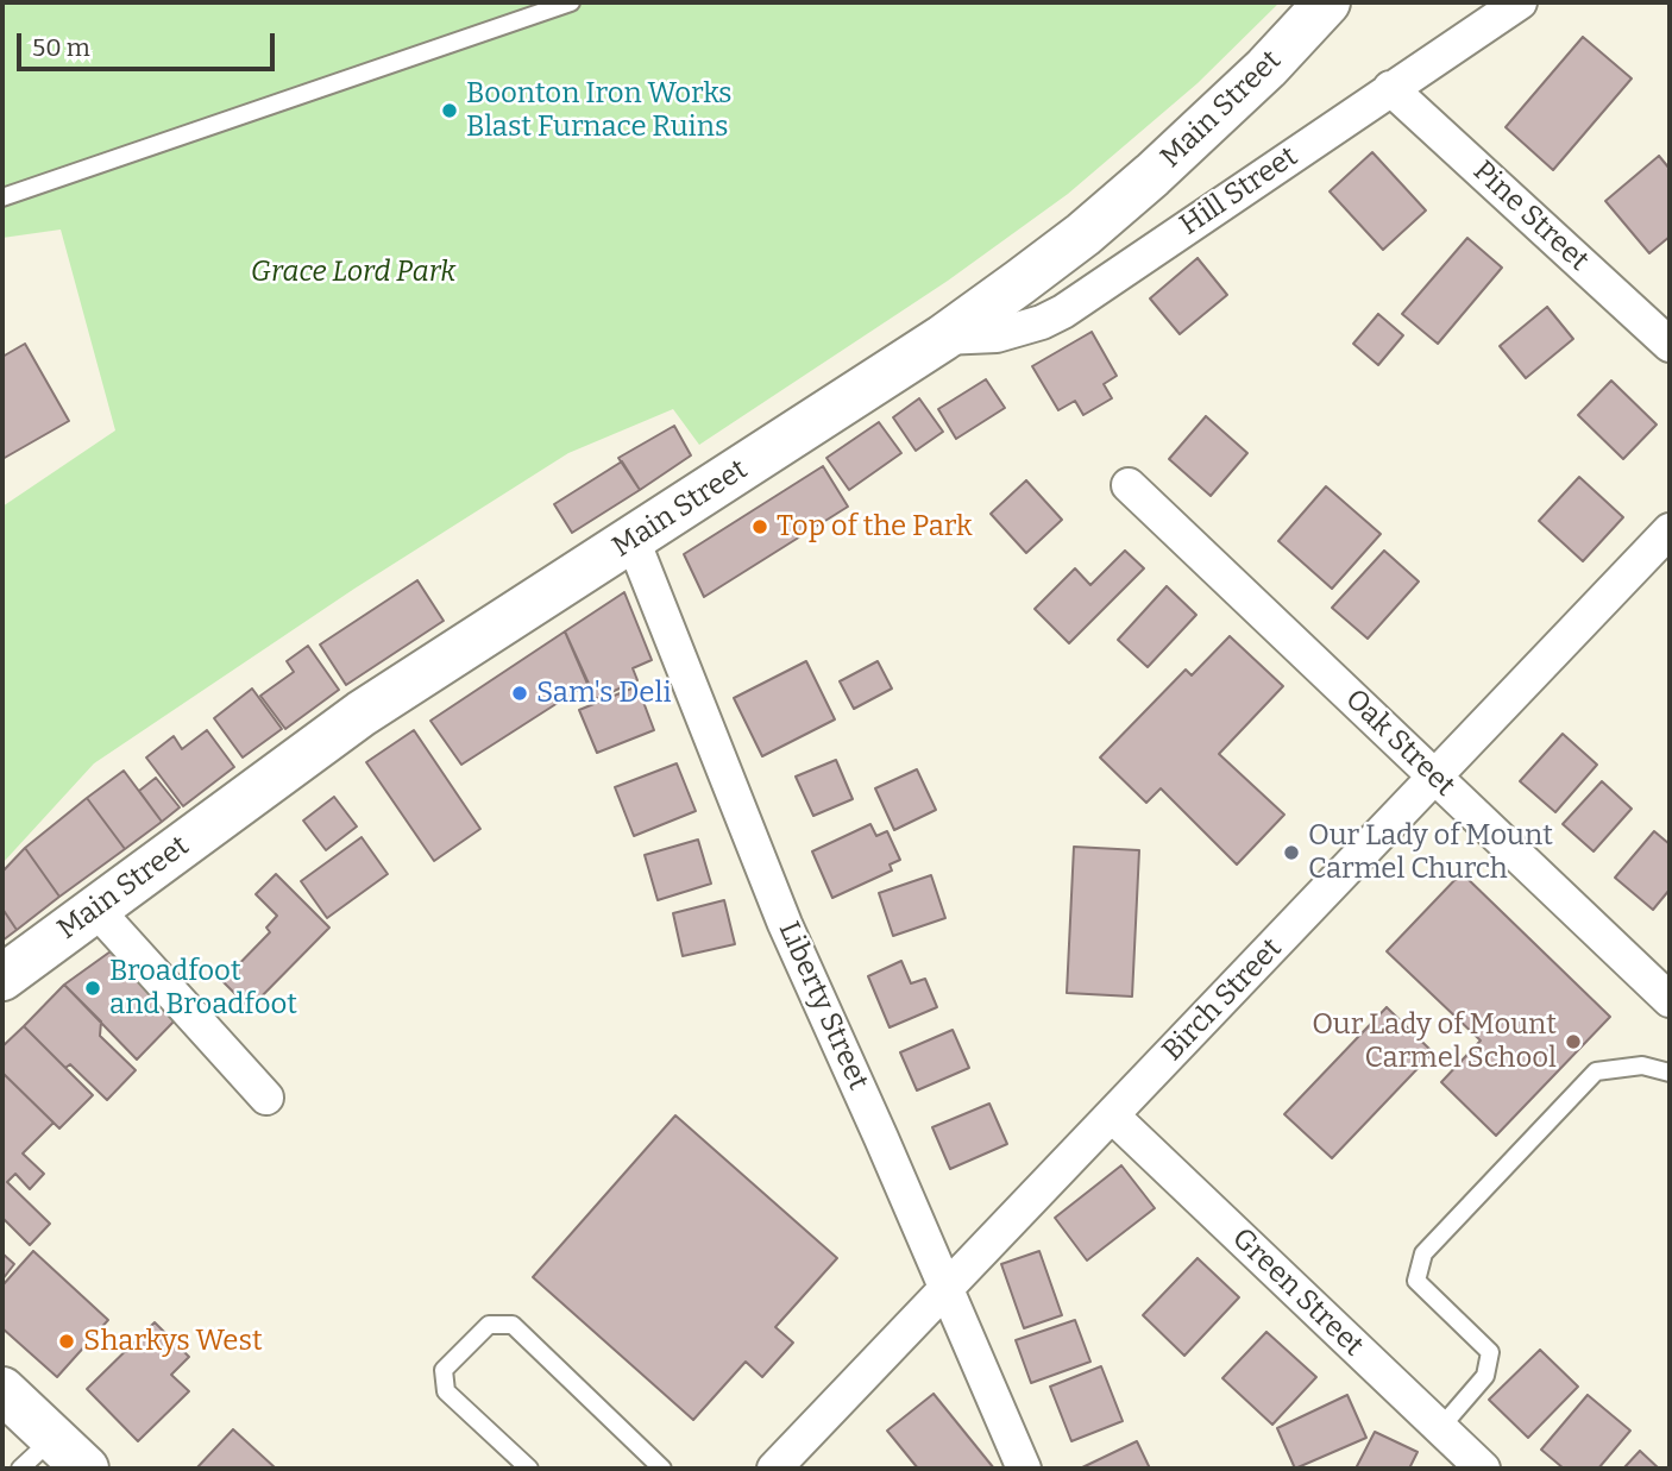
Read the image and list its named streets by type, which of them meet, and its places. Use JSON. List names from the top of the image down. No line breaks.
{"streets":{"street":["Main Street","Hill Street","Pine Street","Oak Street","Birch Street","Liberty Street","Green Street"]},"crossings":[["Main Street","Hill Street"],["Main Street","Liberty Street"],["Hill Street","Pine Street"],["Oak Street","Birch Street"],["Birch Street","Liberty Street"],["Birch Street","Green Street"]],"parks":["Grace Lord Park"],"places":["Boonton Iron Works Blast Furnace Ruins","Top of the Park","Sam's Deli","Our Lady of Mount Carmel Church","Broadfoot and Broadfoot","Our Lady of Mount Carmel School","Sharkys West"],"scale_bar":"50 m"}
